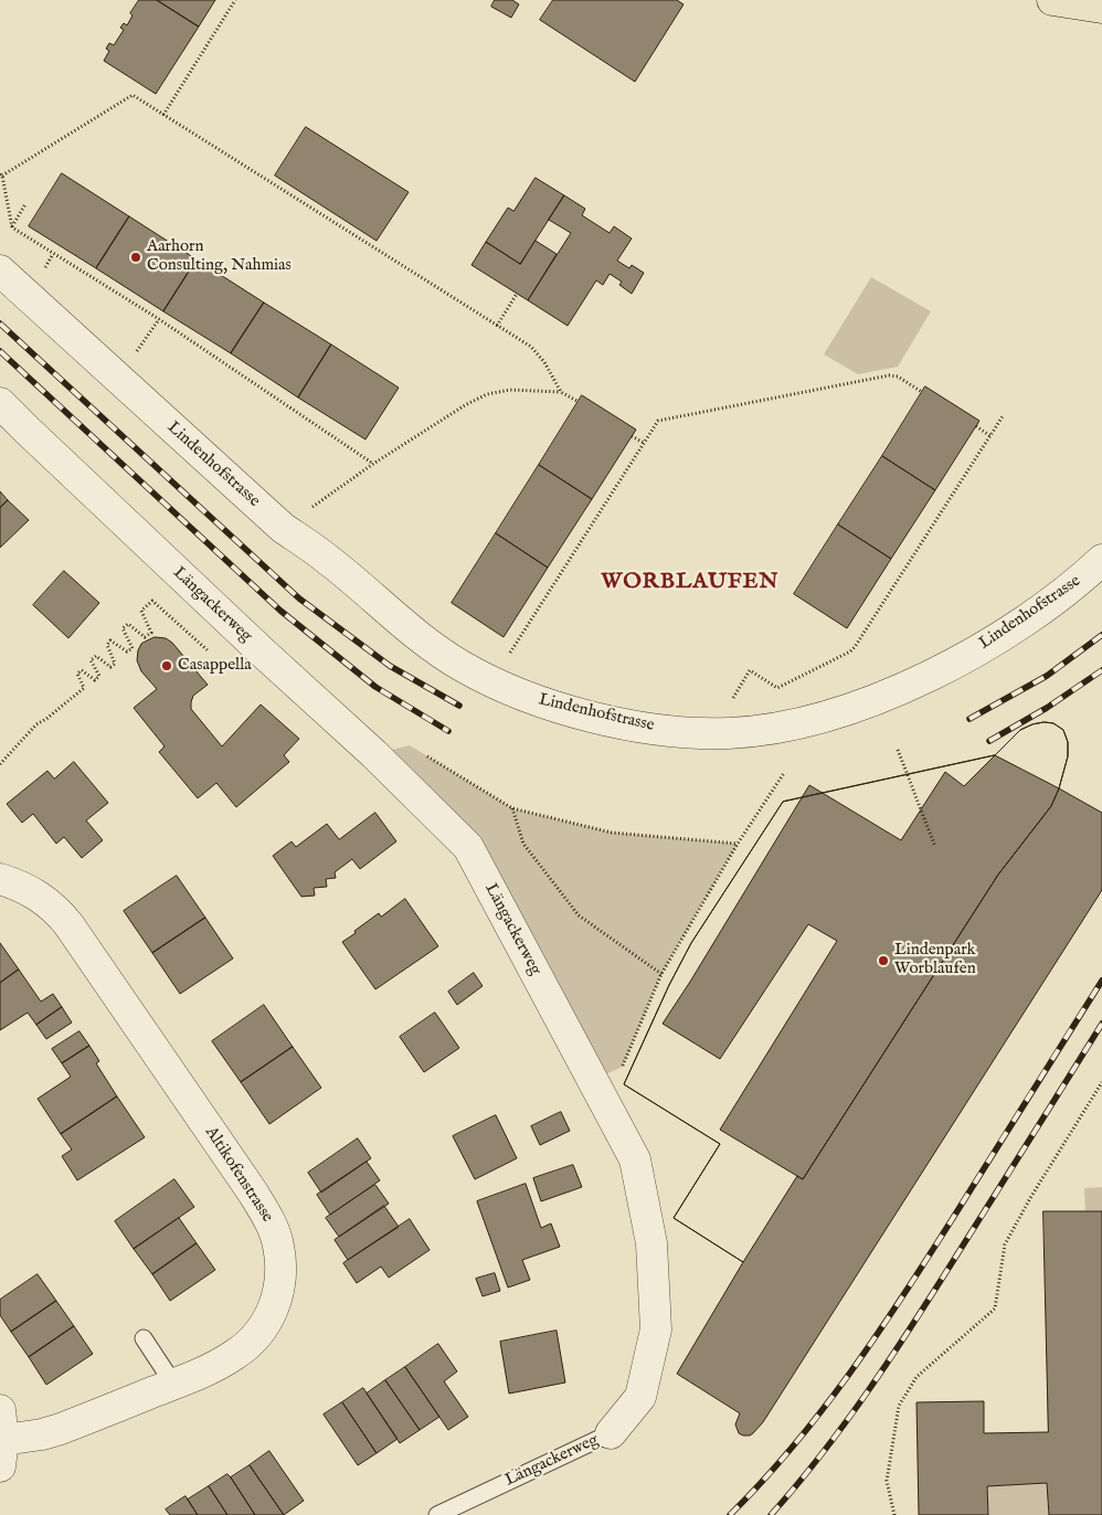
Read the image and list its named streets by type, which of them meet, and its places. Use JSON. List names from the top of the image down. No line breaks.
{"streets":{"street":["Lindenhofstrasse","Längackerweg","Altikofenstrasse"]},"districts":["WORBLAUFEN"],"places":["Aarhorn Consulting, Nahmias","Casappella","Lindenpark Worblaufen"]}
